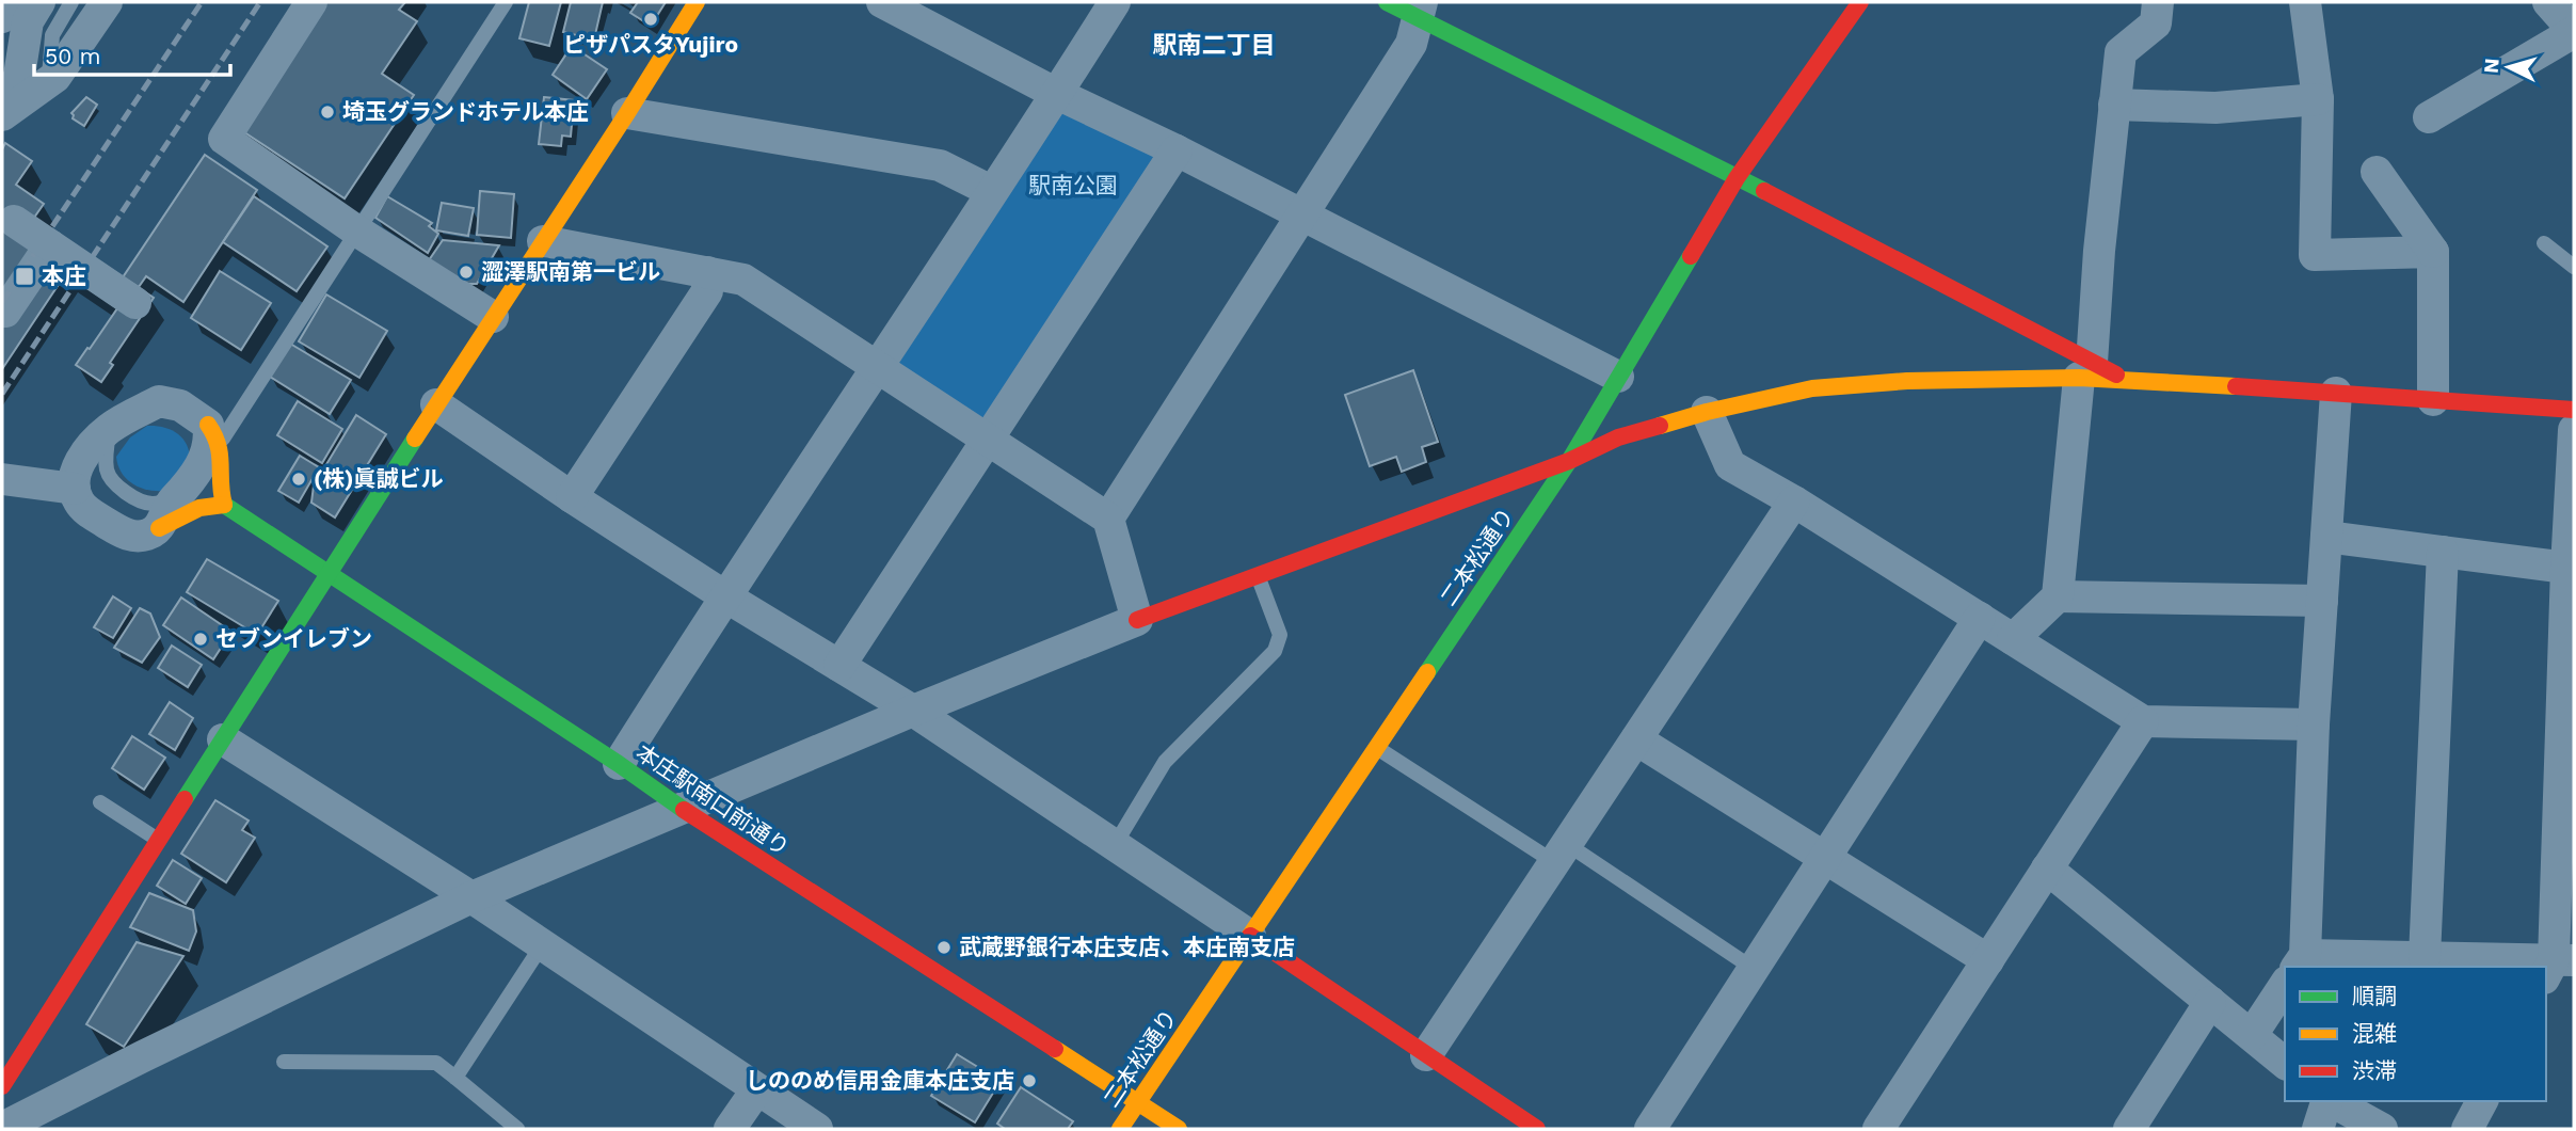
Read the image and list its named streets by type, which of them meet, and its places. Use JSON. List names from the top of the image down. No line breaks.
{"streets":{"street":["二本松通り","本庄駅南口前通り"]},"crossings":[["二本松通り","本庄駅南口前通り"]],"districts":["駅南二丁目"],"parks":["駅南公園"],"places":{"other":["ピザパスタYujiro","埼玉グランドホテル本庄","澀澤駅南第一ビル","(株)眞誠ビル","セブンイレブン","武蔵野銀行本庄支店、本庄南支店","しののめ信用金庫本庄支店"],"transit":["本庄"]},"legend":["順調","混雑","渋滞"],"scale_bar":"50 m","north":"left"}
